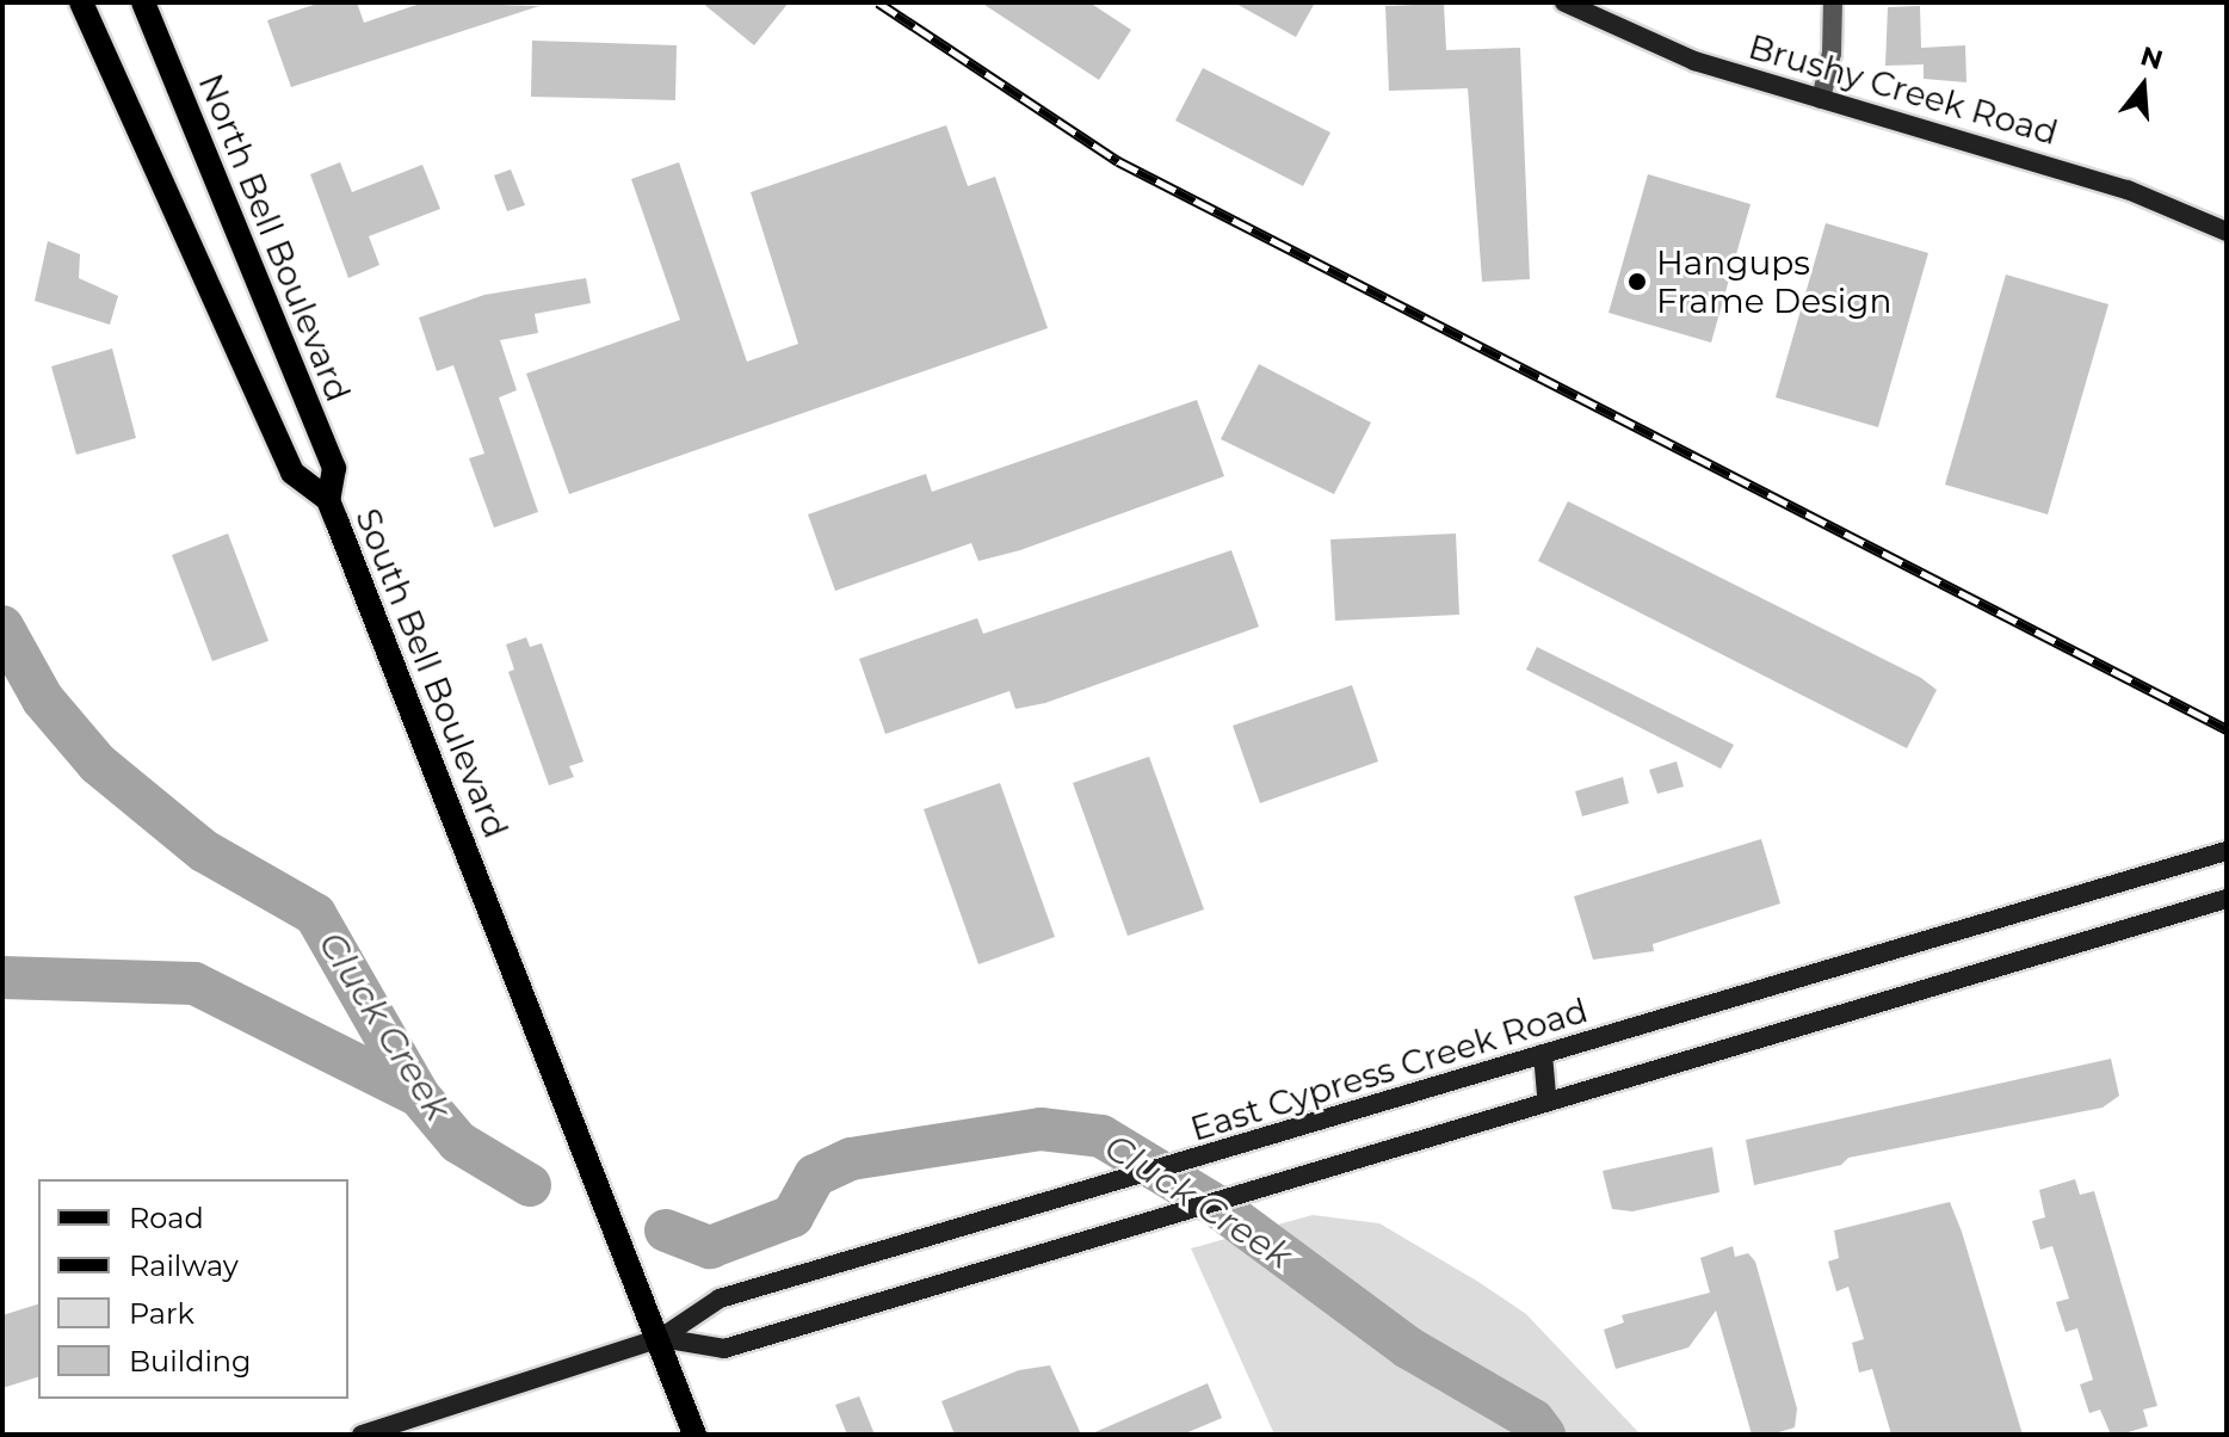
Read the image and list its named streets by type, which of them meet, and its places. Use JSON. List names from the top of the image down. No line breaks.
{"streets":{"main road":["Brushy Creek Road","North Bell Boulevard","South Bell Boulevard","East Cypress Creek Road"]},"crossings":[["North Bell Boulevard","South Bell Boulevard"],["South Bell Boulevard","East Cypress Creek Road"]],"water":["Cluck Creek"],"places":["Hangups Frame Design"],"legend":["Road","Railway","Park","Building"],"north":"top"}
